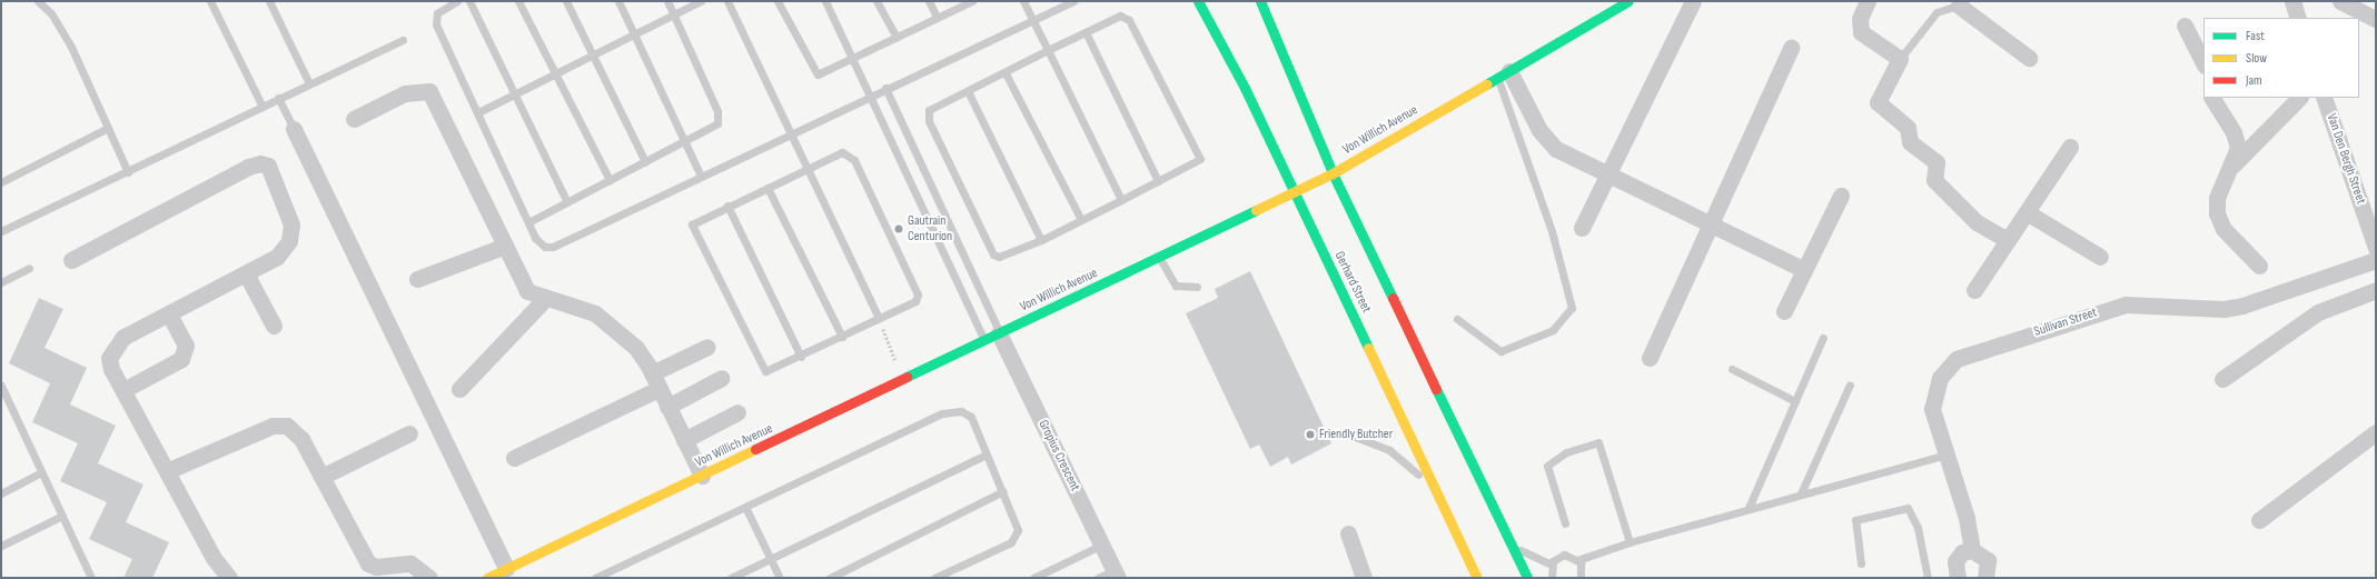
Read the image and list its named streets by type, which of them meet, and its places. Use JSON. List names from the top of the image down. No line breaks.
{"streets":{"street":["Von Willich Avenue","Van Den Bergh Street","Gerhard Street","Sullivan Street","Gropius Crescent"]},"crossings":[["Von Willich Avenue","Gerhard Street"],["Von Willich Avenue","Gropius Crescent"]],"places":["Gautrain Centurion","Friendly Butcher"],"legend":["Fast","Slow","Jam"]}
